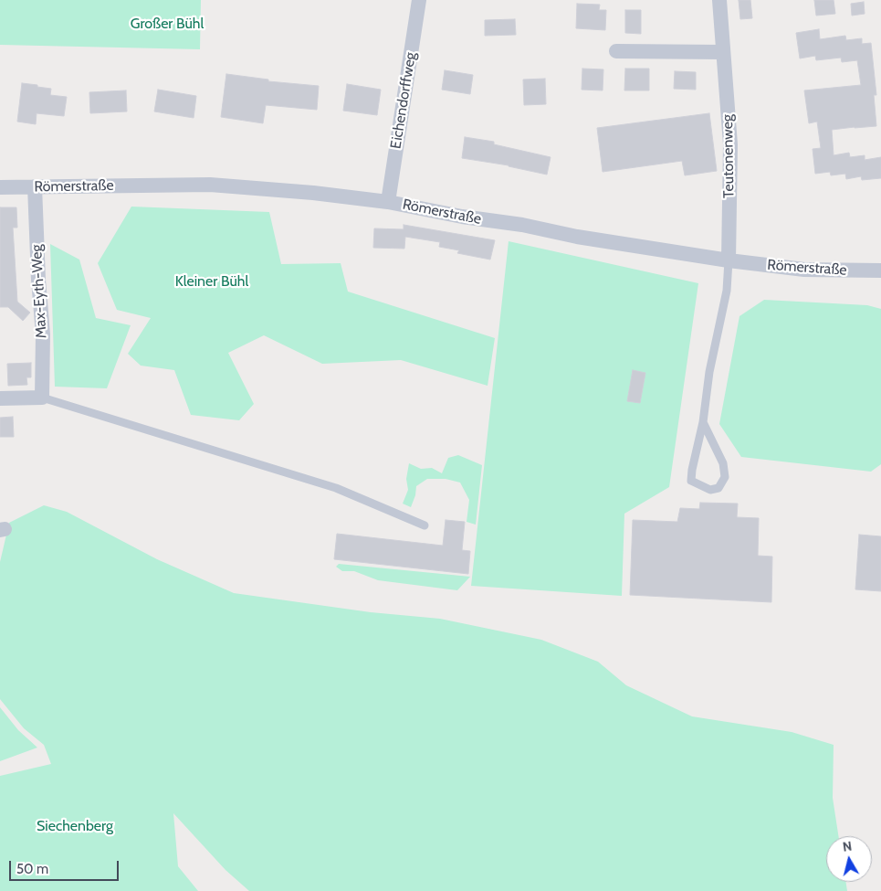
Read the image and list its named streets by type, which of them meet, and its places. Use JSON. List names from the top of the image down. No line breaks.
{"streets":{"street":["Eichendorffweg","Teutonenweg","Römerstraße","Max-Eyth-Weg"]},"crossings":[["Eichendorffweg","Römerstraße"],["Teutonenweg","Römerstraße"],["Römerstraße","Max-Eyth-Weg"]],"parks":["Großer Bühl","Kleiner Bühl","Siechenberg"],"scale_bar":"50 m","north":"top"}
